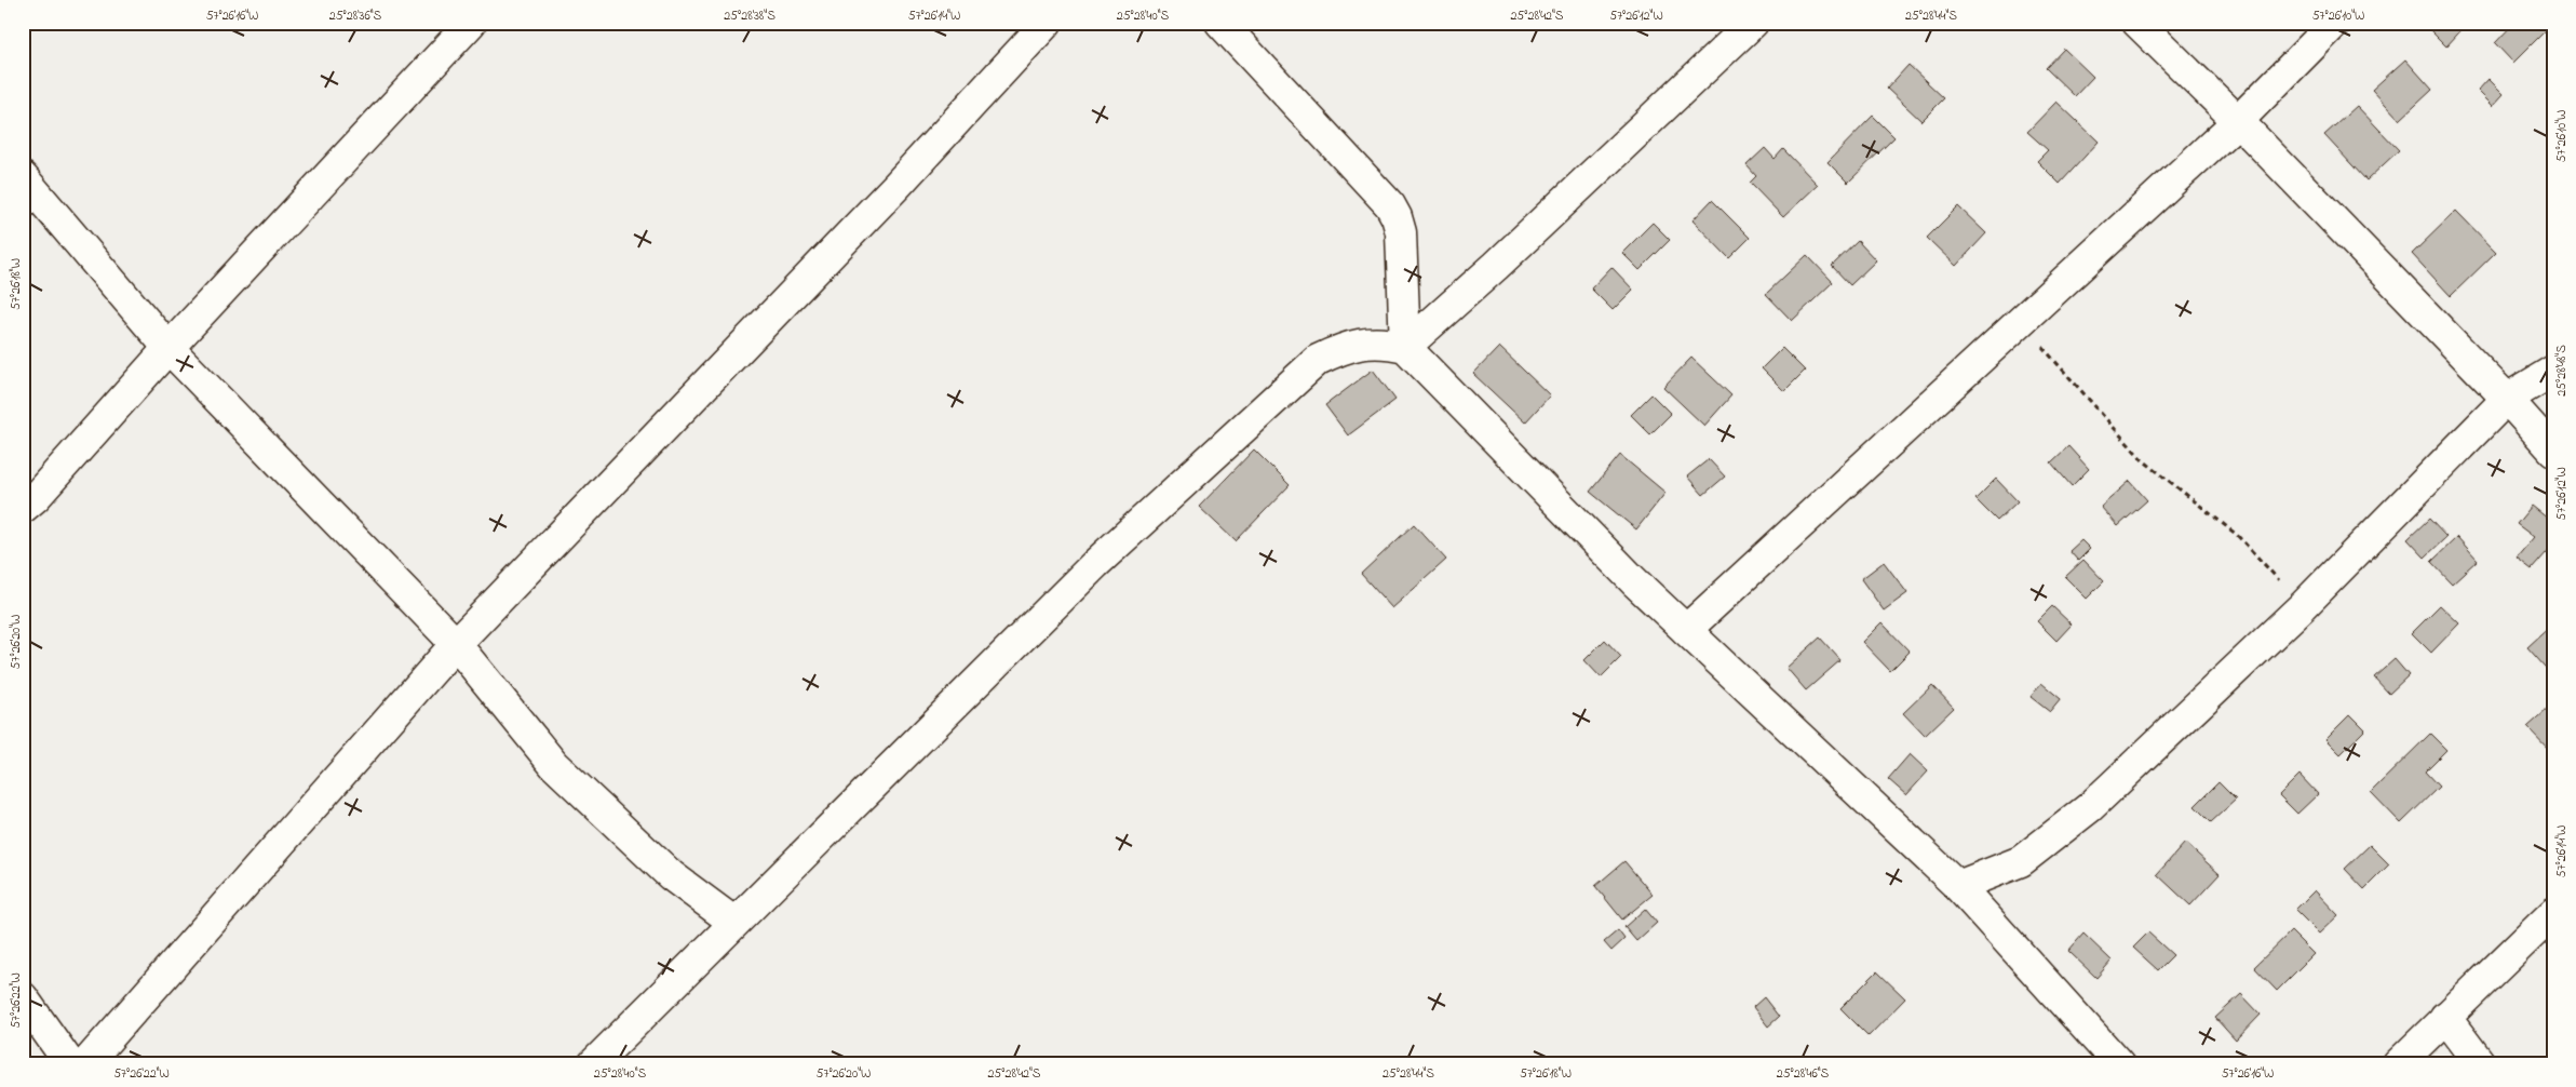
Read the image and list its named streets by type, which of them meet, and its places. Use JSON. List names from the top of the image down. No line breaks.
{"coordinates":["57°26'16\"W","25°28'36\"S","25°28'38\"S","57°26'14\"W","25°28'40\"S","25°28'42\"S","57°26'12\"W","25°28'44\"S","57°26'10\"W","57°26'18\"W","25°28'48\"S","57°26'20\"W","57°26'22\"W","25°28'46\"S"]}
